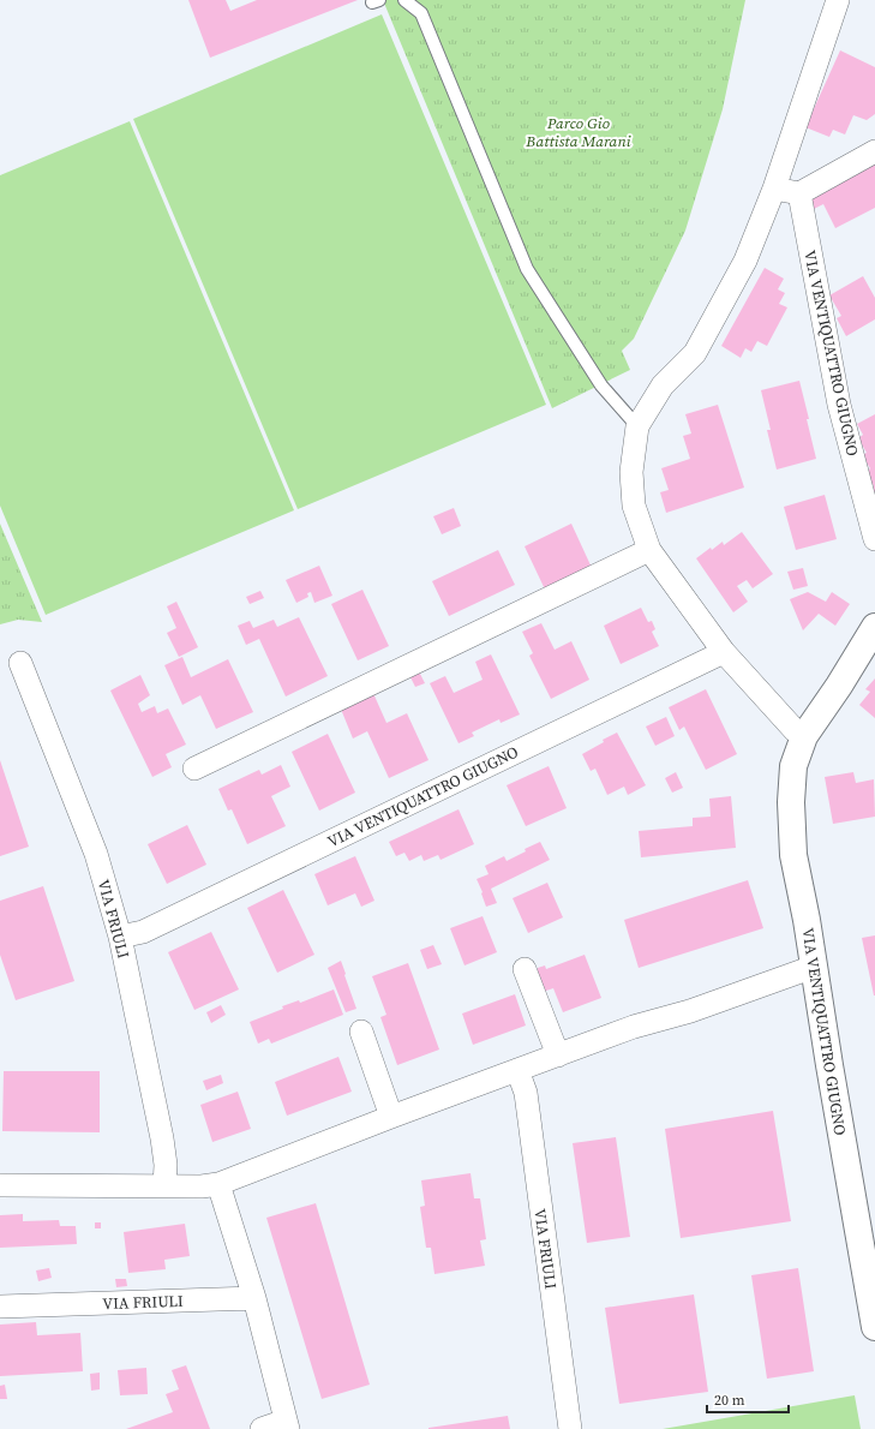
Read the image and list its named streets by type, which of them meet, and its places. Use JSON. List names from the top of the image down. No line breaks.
{"streets":{"street":["VIA VENTIQUATTRO GIUGNO","VIA FRIULI"]},"crossings":[["VIA VENTIQUATTRO GIUGNO","VIA FRIULI"]],"parks":["Parco Gio Battista Marani"],"scale_bar":"20 m"}
